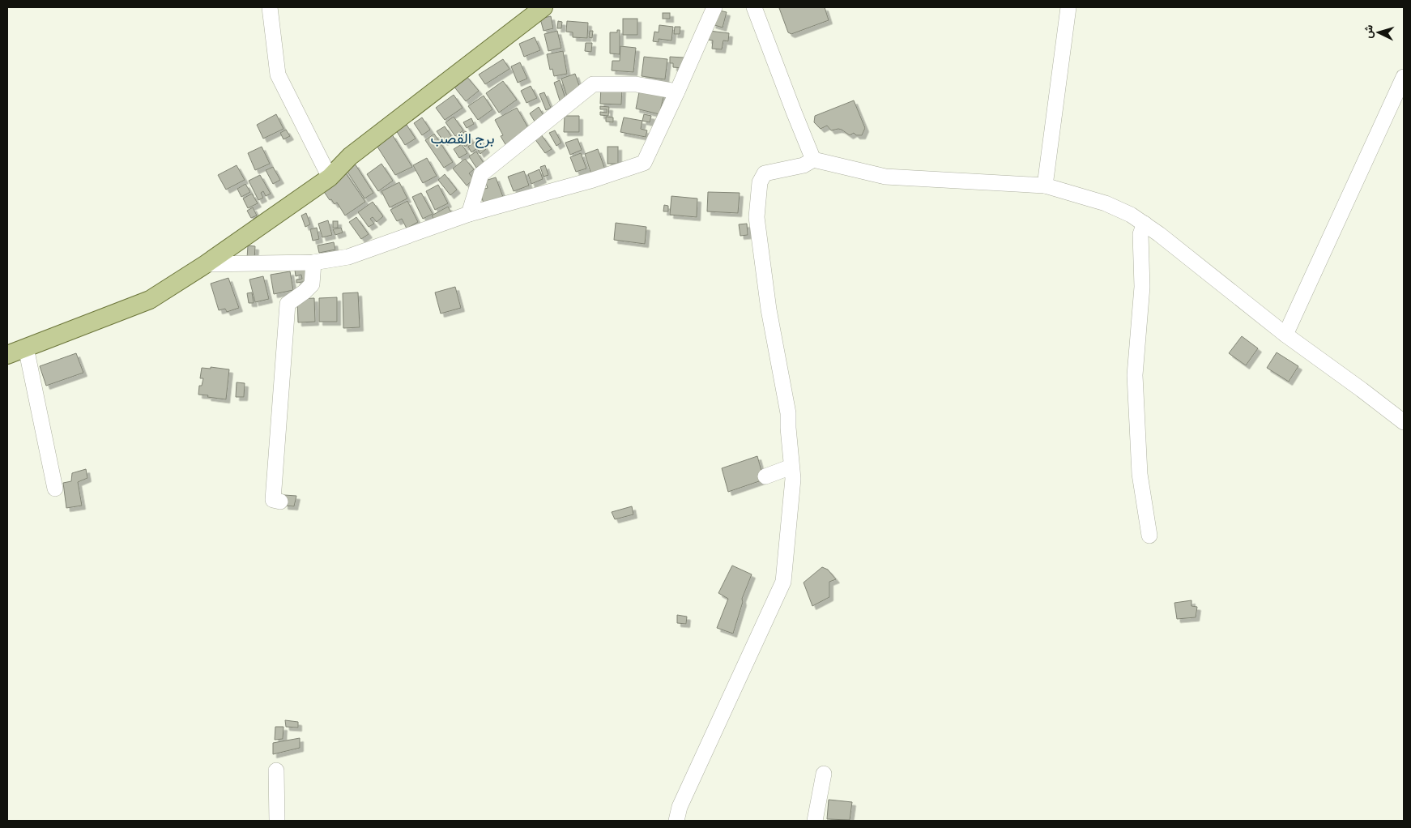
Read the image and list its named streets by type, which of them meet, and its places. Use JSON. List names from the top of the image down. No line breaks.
{"districts":["برج القصب"],"north":"left"}
